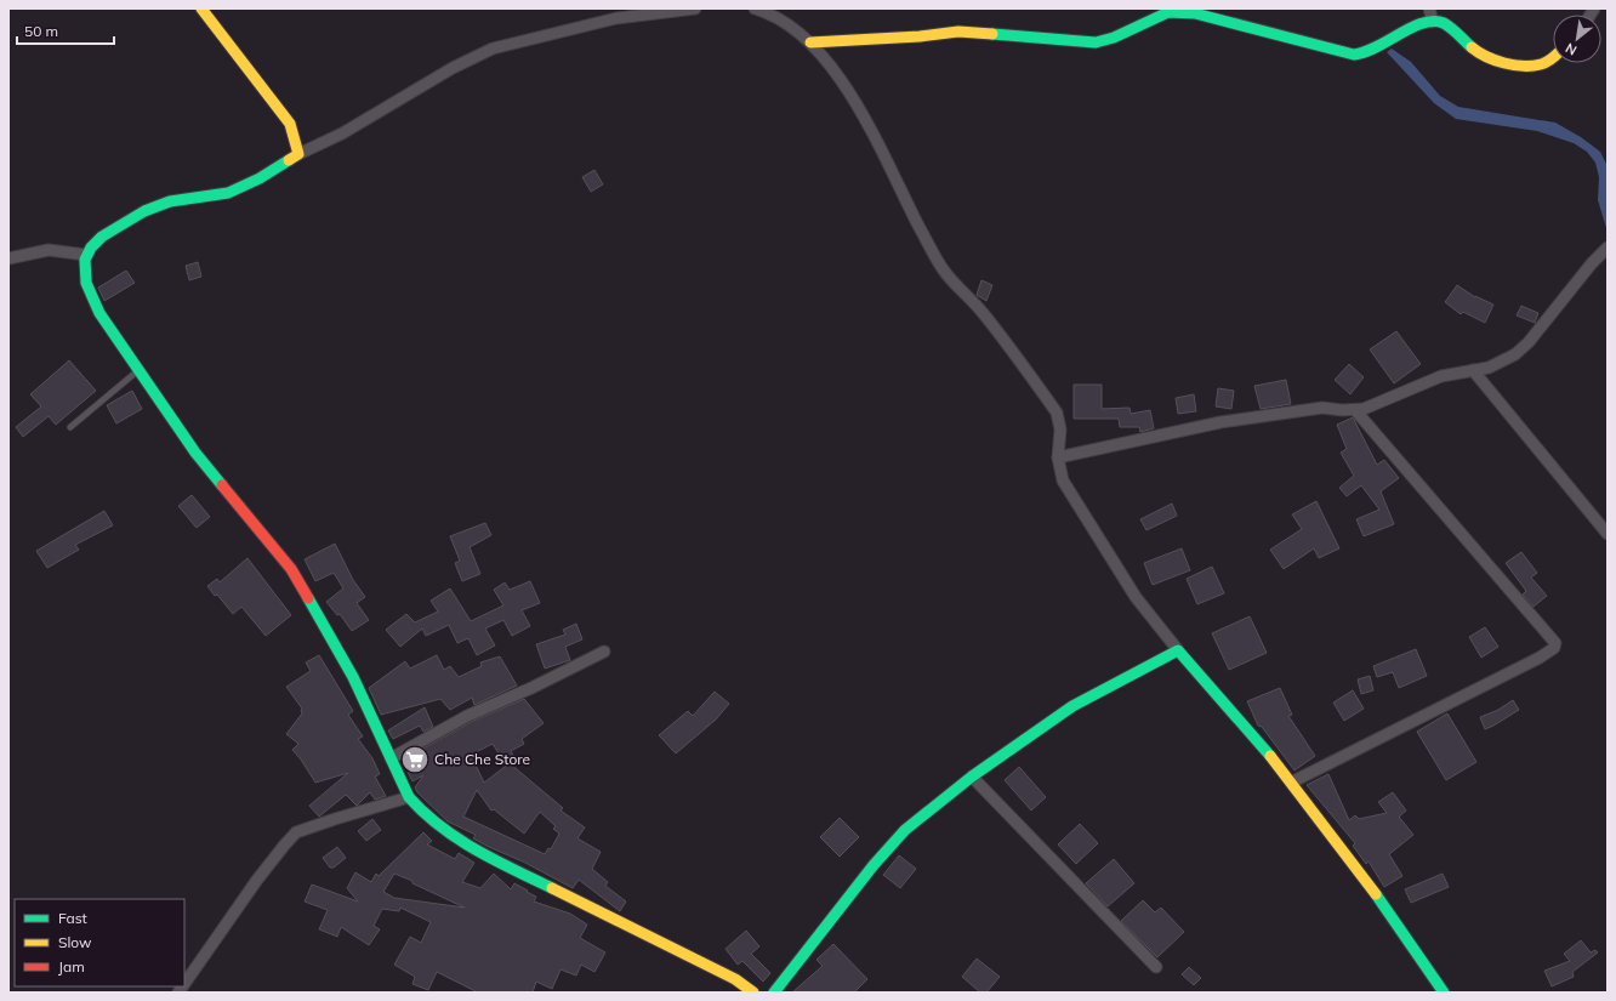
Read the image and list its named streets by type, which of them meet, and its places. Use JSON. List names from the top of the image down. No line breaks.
{"places":{"supermarket":["Che Che Store"]},"legend":["Fast","Slow","Jam"],"scale_bar":"50 m","north":"bottom left"}
